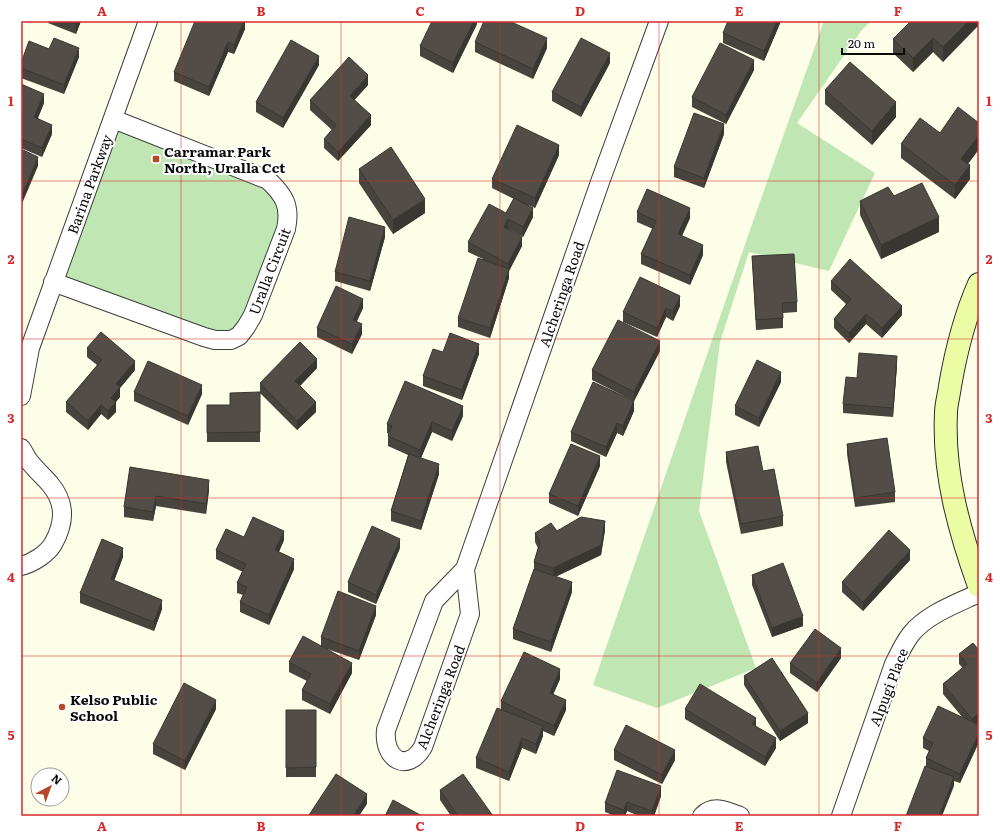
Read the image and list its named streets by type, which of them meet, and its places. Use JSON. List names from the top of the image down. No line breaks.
{"streets":{"street":["Barina Parkway","Uralla Circuit","Alcheringa Road","Alpugi Place"]},"crossings":[["Barina Parkway","Uralla Circuit"]],"places":{"transit":["Carramar Park North, Uralla Cct"],"other":["Kelso Public School"]},"scale_bar":"20 m","north":"top right","grid":{"columns":["A","B","C","D","E","F"],"rows":["1","2","3","4","5"]}}
